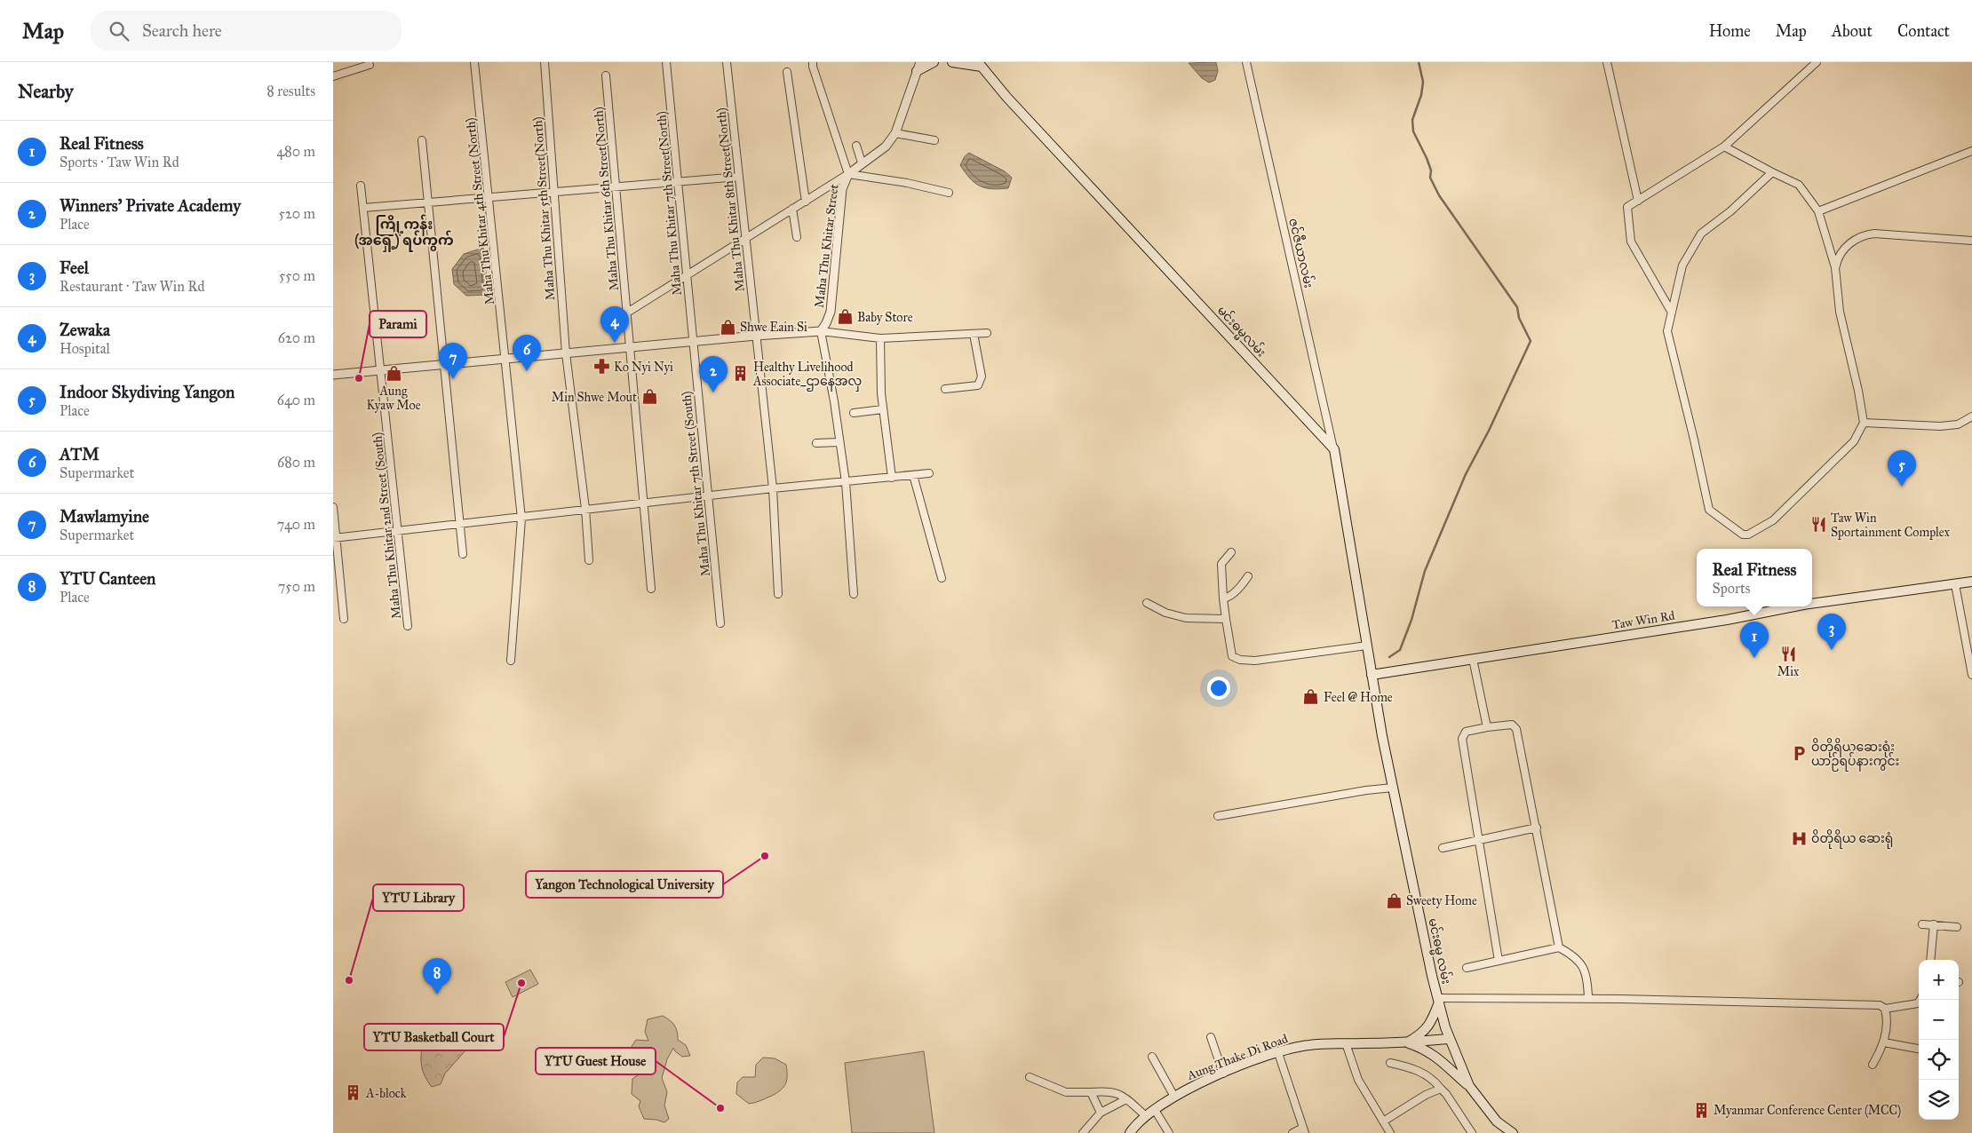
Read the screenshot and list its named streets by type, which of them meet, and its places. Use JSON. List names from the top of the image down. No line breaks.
{"streets":{"main road":["မင်းဓမ္မလမ်း","Taw Win Rd","မင်းဓမ္မ လမ်း","Aung Thake Di Road"],"street":["Maha Thu Khitar 6th Street(North)","Maha Thu Khitar 8th Street(North)","Maha Thu Khitar 7th Street(North)","Maha Thu Khitar 5th Street(North)","Maha Thu Khitar 4th Street (North)","Maha Thu Khitar Street","ဇင်ဇီယာလမ်း","Maha Thu Khitar 7th Street (South)","Maha Thu Khitar 2nd Street (South)"]},"crossings":[["Maha Thu Khitar 7th Street(North)","Maha Thu Khitar 7th Street (South)"],["ဇင်ဇီယာလမ်း","မင်းဓမ္မလမ်း"],["Taw Win Rd","မင်းဓမ္မ လမ်း"],["မင်းဓမ္မ လမ်း","Aung Thake Di Road"]],"districts":["ကြို့ကုန်း (အရှေ့) ရပ်ကွက်"],"places":{"shop":["Baby Store","Shwe Eain Si","Aung Kyaw Moe","Min Shwe Mout","Feel @ Home","Sweety Home"],"pharmacy":["Ko Nyi Nyi"],"building":["Healthy Livelihood Associate_ဌာနေအလှ","A-block","Myanmar Conference Center (MCC)"],"other":["Parami","Yangon Technological University","YTU Library","YTU Basketball Court","YTU Guest House"],"restaurant":["Taw Win Sportainment Complex","Mix"],"parking":["ဝိတိုရိယဆေးရုံး ယာဉ်ရပ်နားကွင်း"],"hospital":["ဝိတိုရိယ ဆေးရုံ"]},"page":{"header":"Map","search":"Search here","nav":["Home","Map","About","Contact"],"heading":["Nearby","8 results"],"list":[{"mark":"1","name":"Real Fitness","note":"Sports · Taw Win Rd","value":"480 m"},{"mark":"2","name":"Winners' Private Academy","note":"Place","value":"520 m"},{"mark":"3","name":"Feel","note":"Restaurant · Taw Win Rd","value":"550 m"},{"mark":"4","name":"Zewaka","note":"Hospital","value":"620 m"},{"mark":"5","name":"Indoor Skydiving Yangon","note":"Place","value":"640 m"},{"mark":"6","name":"ATM","note":"Supermarket","value":"680 m"},{"mark":"7","name":"Mawlamyine","note":"Supermarket","value":"740 m"},{"mark":"8","name":"YTU Canteen","note":"Place","value":"750 m"}],"pins":["4","6","7","2","5","3","1","8"],"popup":["Real Fitness","Sports"],"map_buttons":["+","−"]}}
